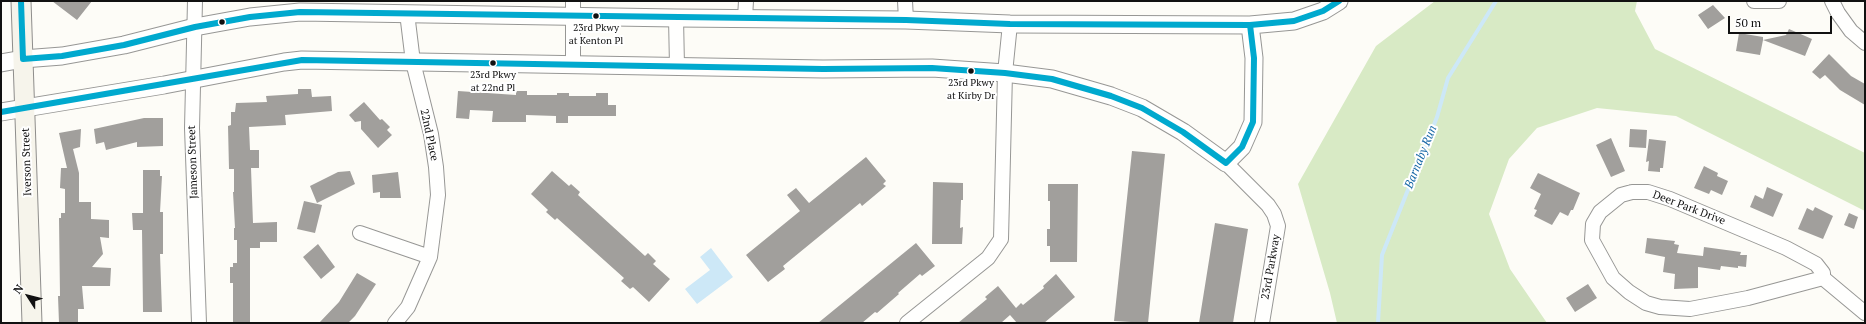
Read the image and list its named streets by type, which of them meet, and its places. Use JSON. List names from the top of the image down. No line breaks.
{"streets":{"main road":["Iverson Street"],"street":["22nd Place","Jameson Street","Deer Park Drive","23rd Parkway"]},"crossings":[["22nd Place","23rd Parkway"],["Iverson Street","23rd Parkway"],["Jameson Street","23rd Parkway"]],"water":["Barnaby Run"],"places":["23rd Pkwy at Kenton Pl","23rd Pkwy at 22nd Pl","23rd Pkwy at Kirby Dr"],"scale_bar":"50 m","north":"top left"}
